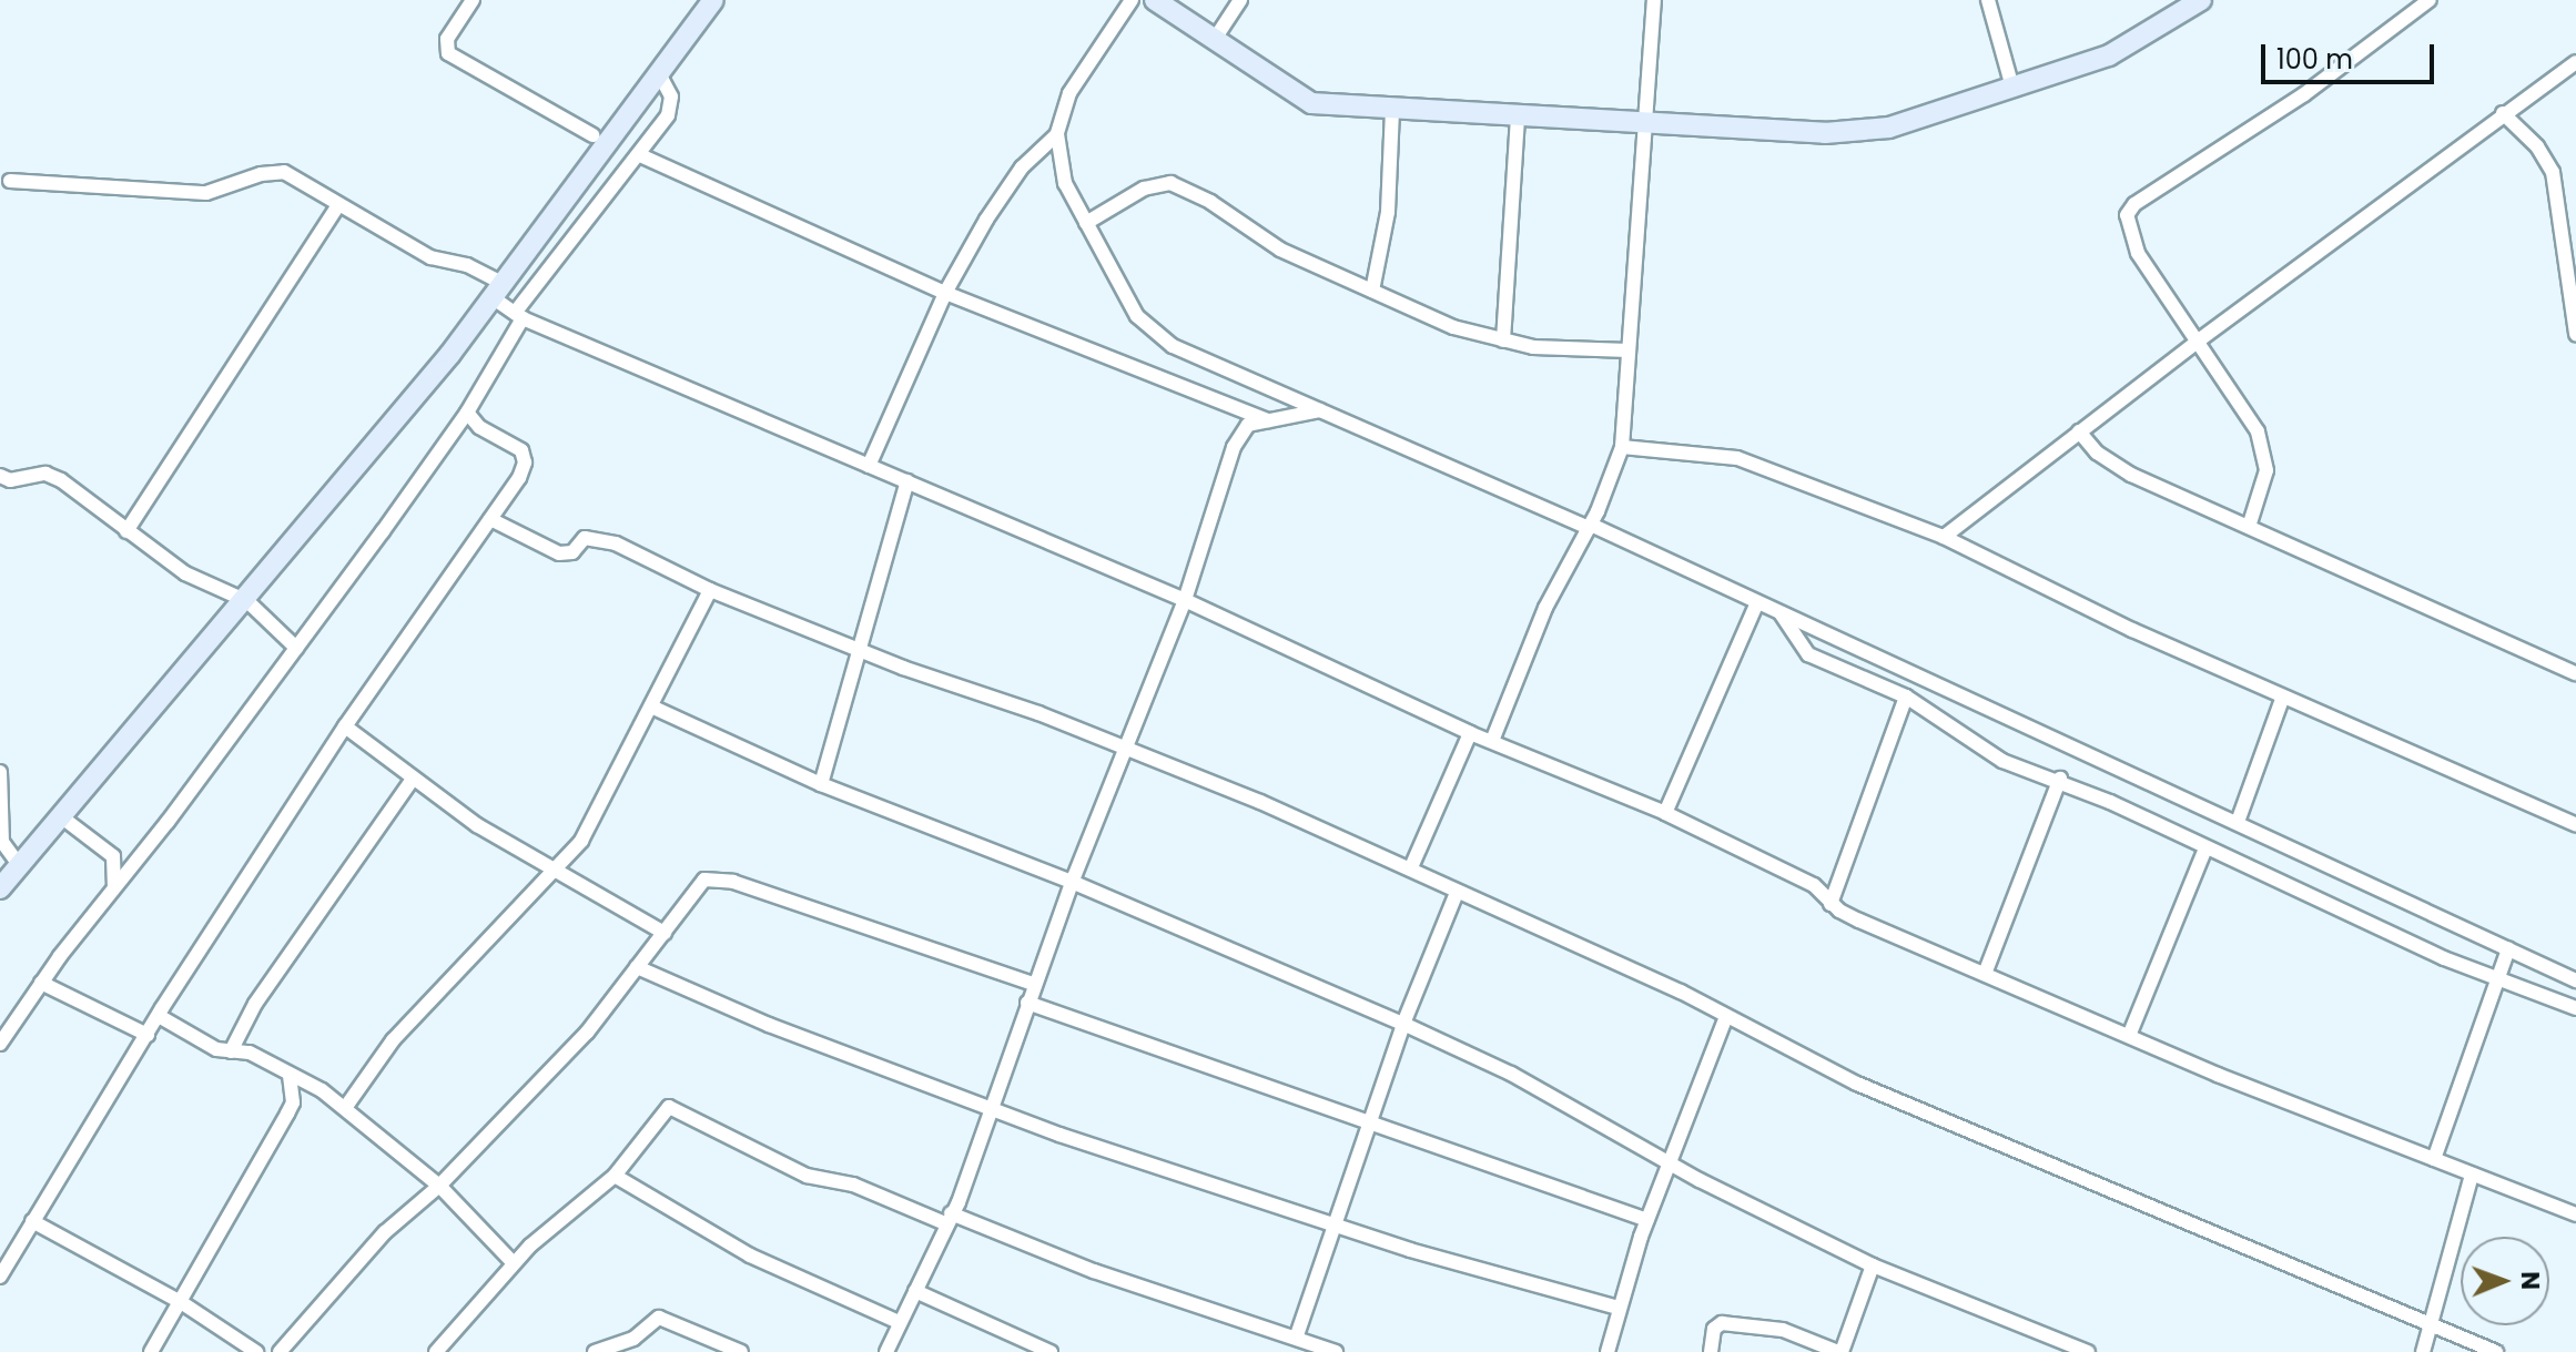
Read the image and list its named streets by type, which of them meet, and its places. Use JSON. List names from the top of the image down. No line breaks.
{"scale_bar":"100 m","north":"right"}
